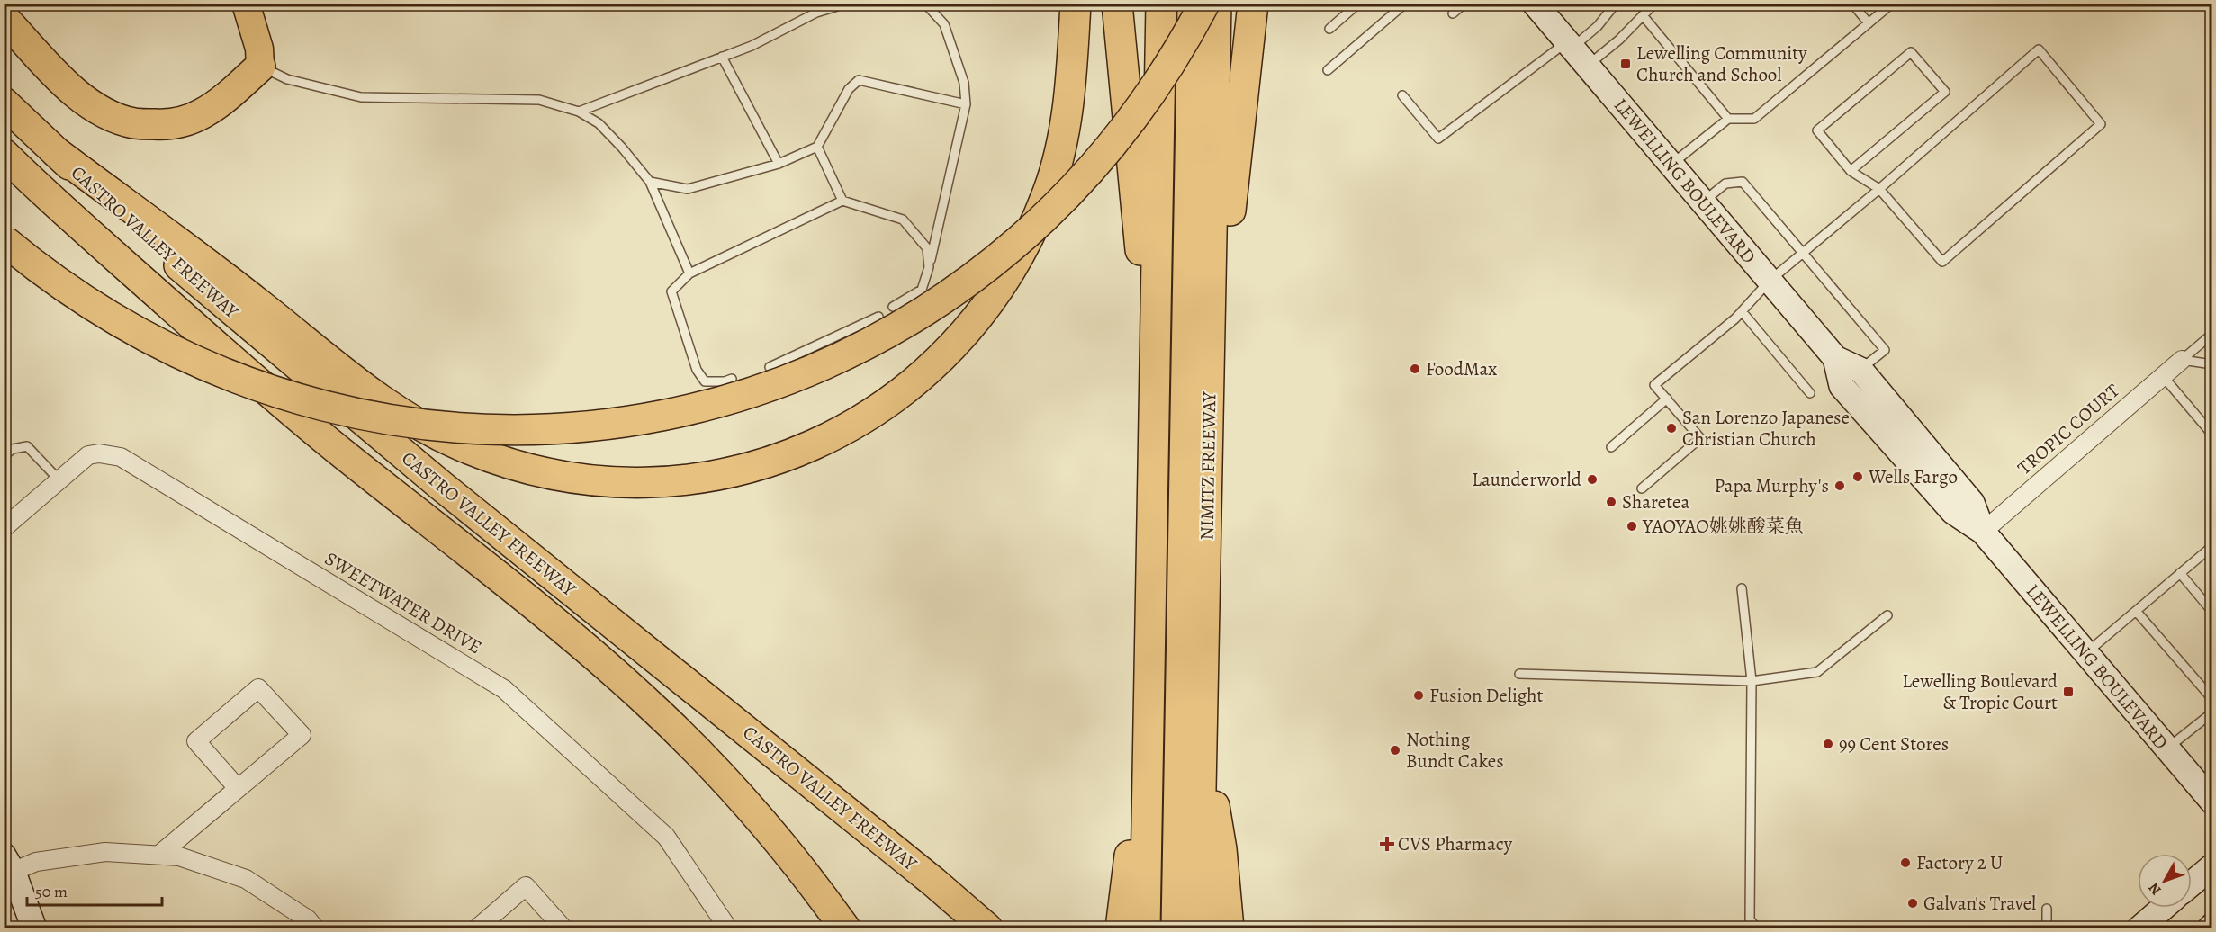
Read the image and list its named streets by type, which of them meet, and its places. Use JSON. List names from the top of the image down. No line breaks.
{"streets":{"highway":["CASTRO VALLEY FREEWAY","NIMITZ FREEWAY"],"main road":["LEWELLING BOULEVARD"],"street":["TROPIC COURT","SWEETWATER DRIVE"]},"crossings":[["LEWELLING BOULEVARD","TROPIC COURT"]],"places":{"transit":["Lewelling Community Church and School","Lewelling Boulevard & Tropic Court"],"other":["FoodMax","San Lorenzo Japanese Christian Church","Wells Fargo","Launderworld","Papa Murphy's","Sharetea","YAOYAO姚姚酸菜魚","Fusion Delight","99 Cent Stores","Nothing Bundt Cakes","Factory 2 U","Galvan's Travel"],"health":["CVS Pharmacy"]},"scale_bar":"50 m","north":"bottom left"}
